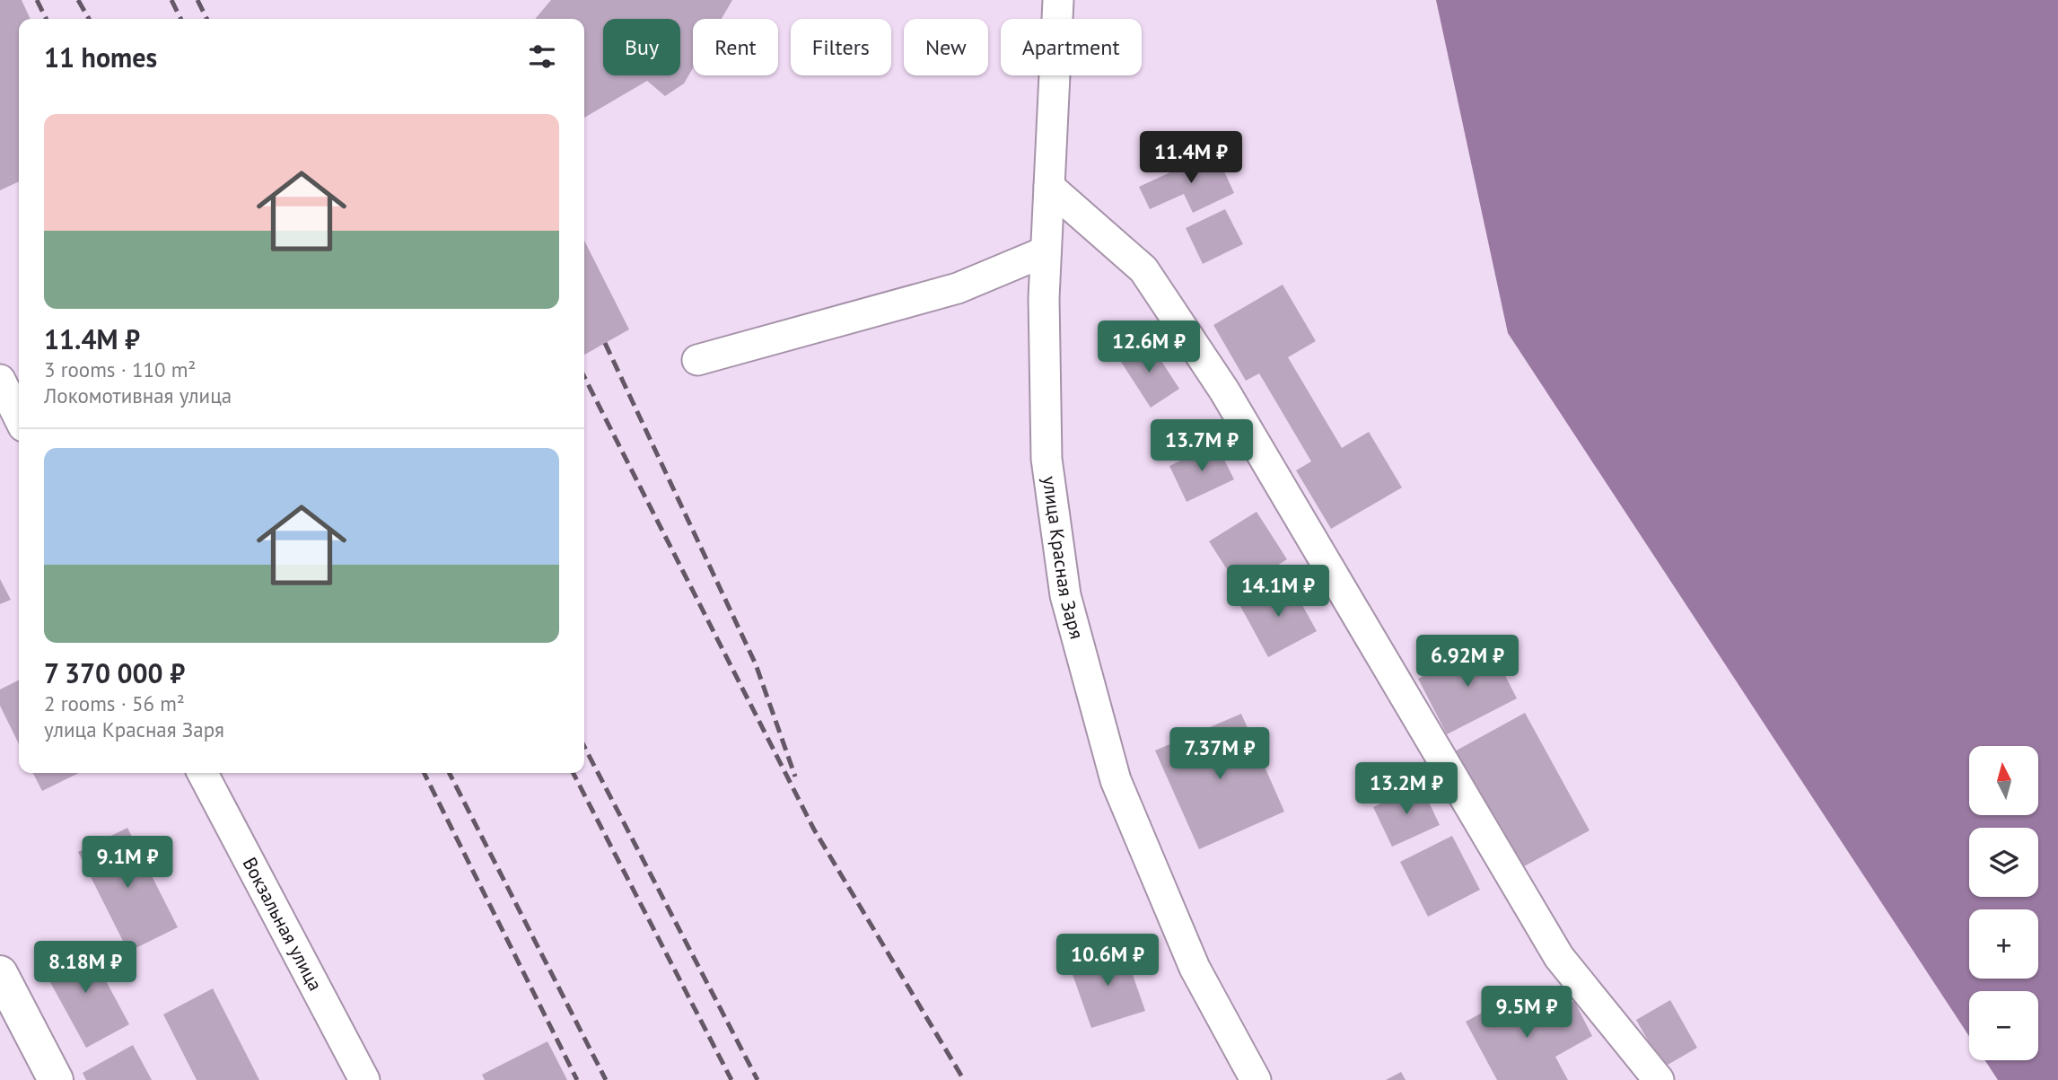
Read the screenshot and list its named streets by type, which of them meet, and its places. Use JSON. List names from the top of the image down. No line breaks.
{"streets":{"street":["улица Красная Заря","Вокзальная улица"]},"north":"top","page":{"chip":["Buy","Rent","Filters","New","Apartment"],"heading":"11 homes","list":[{"name":"11.4M ₽","note":"3 rooms · 110 m² · Локомотивная улица"},{"name":"7 370 000 ₽","note":"2 rooms · 56 m² · улица Красная Заря"}],"price":["11.4M ₽","12.6M ₽","13.7M ₽","14.1M ₽","6.92M ₽","7.37M ₽","13.2M ₽","9.1M ₽","10.6M ₽","8.18M ₽","9.5M ₽"],"map_buttons":["+","−"]}}
